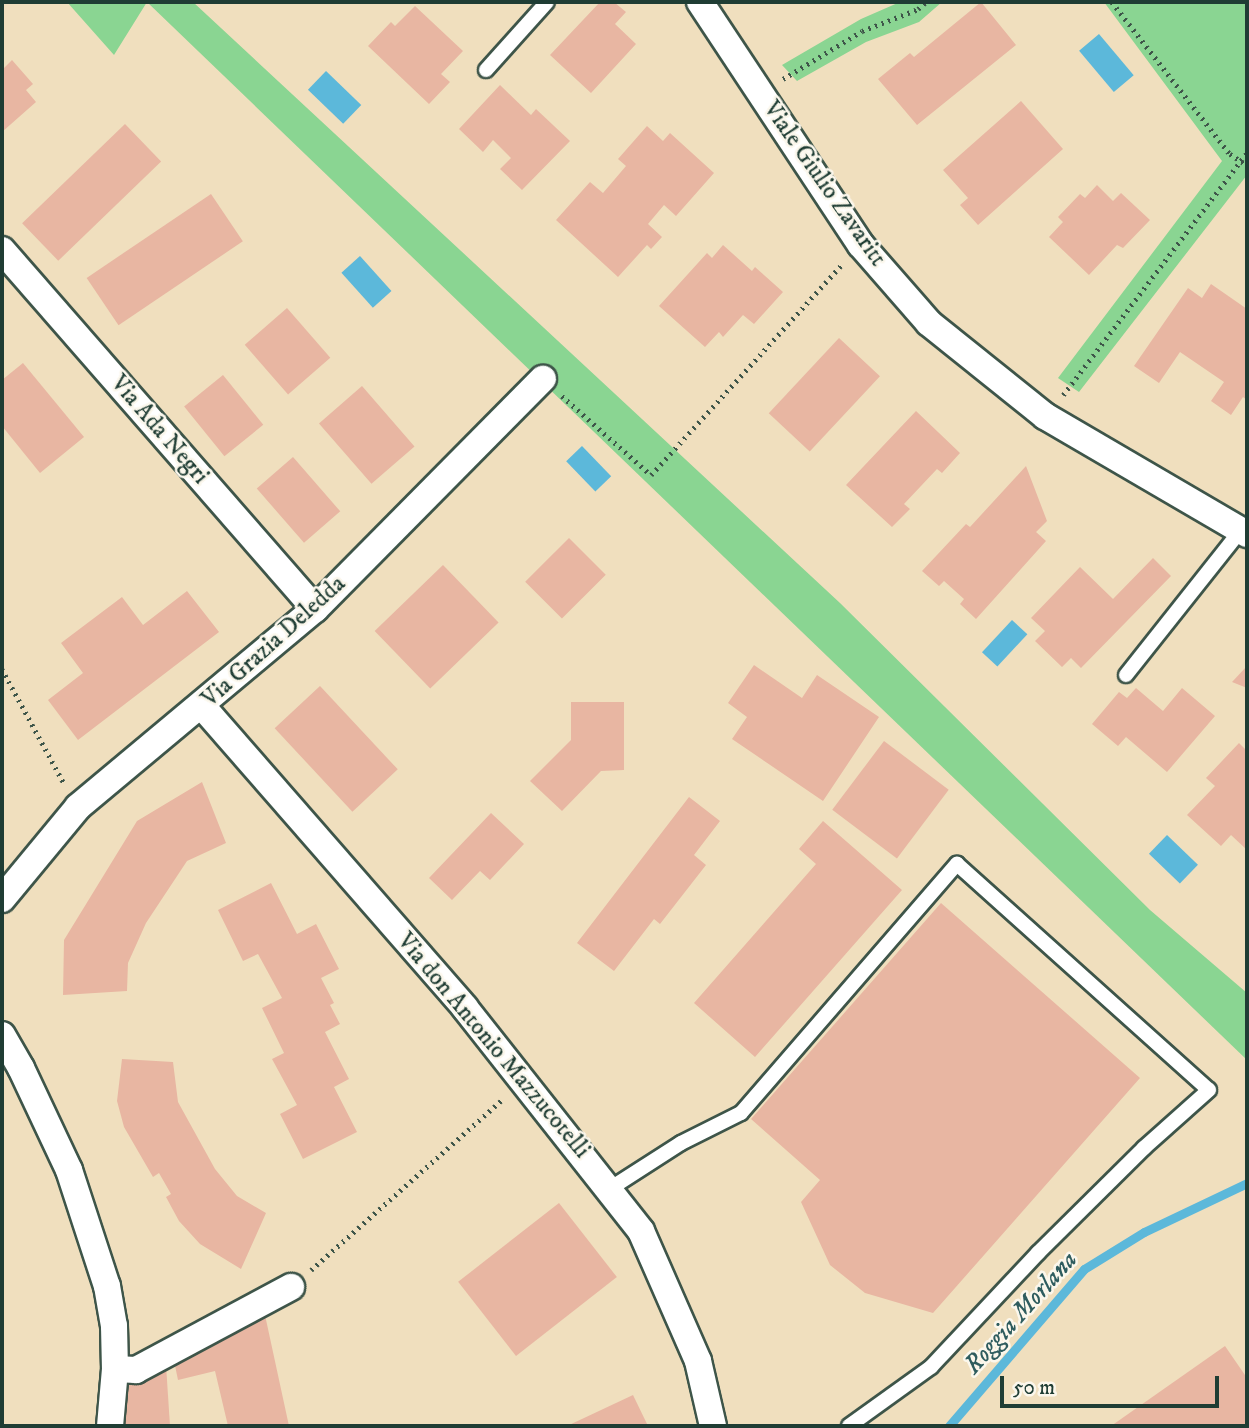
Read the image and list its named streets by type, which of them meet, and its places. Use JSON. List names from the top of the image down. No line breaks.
{"streets":{"street":["Viale Giulio Zavaritt","Via Ada Negri","Via Grazia Deledda","Via don Antonio Mazzucotelli"]},"crossings":[["Via Ada Negri","Via Grazia Deledda"],["Via Grazia Deledda","Via don Antonio Mazzucotelli"]],"water":["Roggia Morlana"],"scale_bar":"50 m"}
